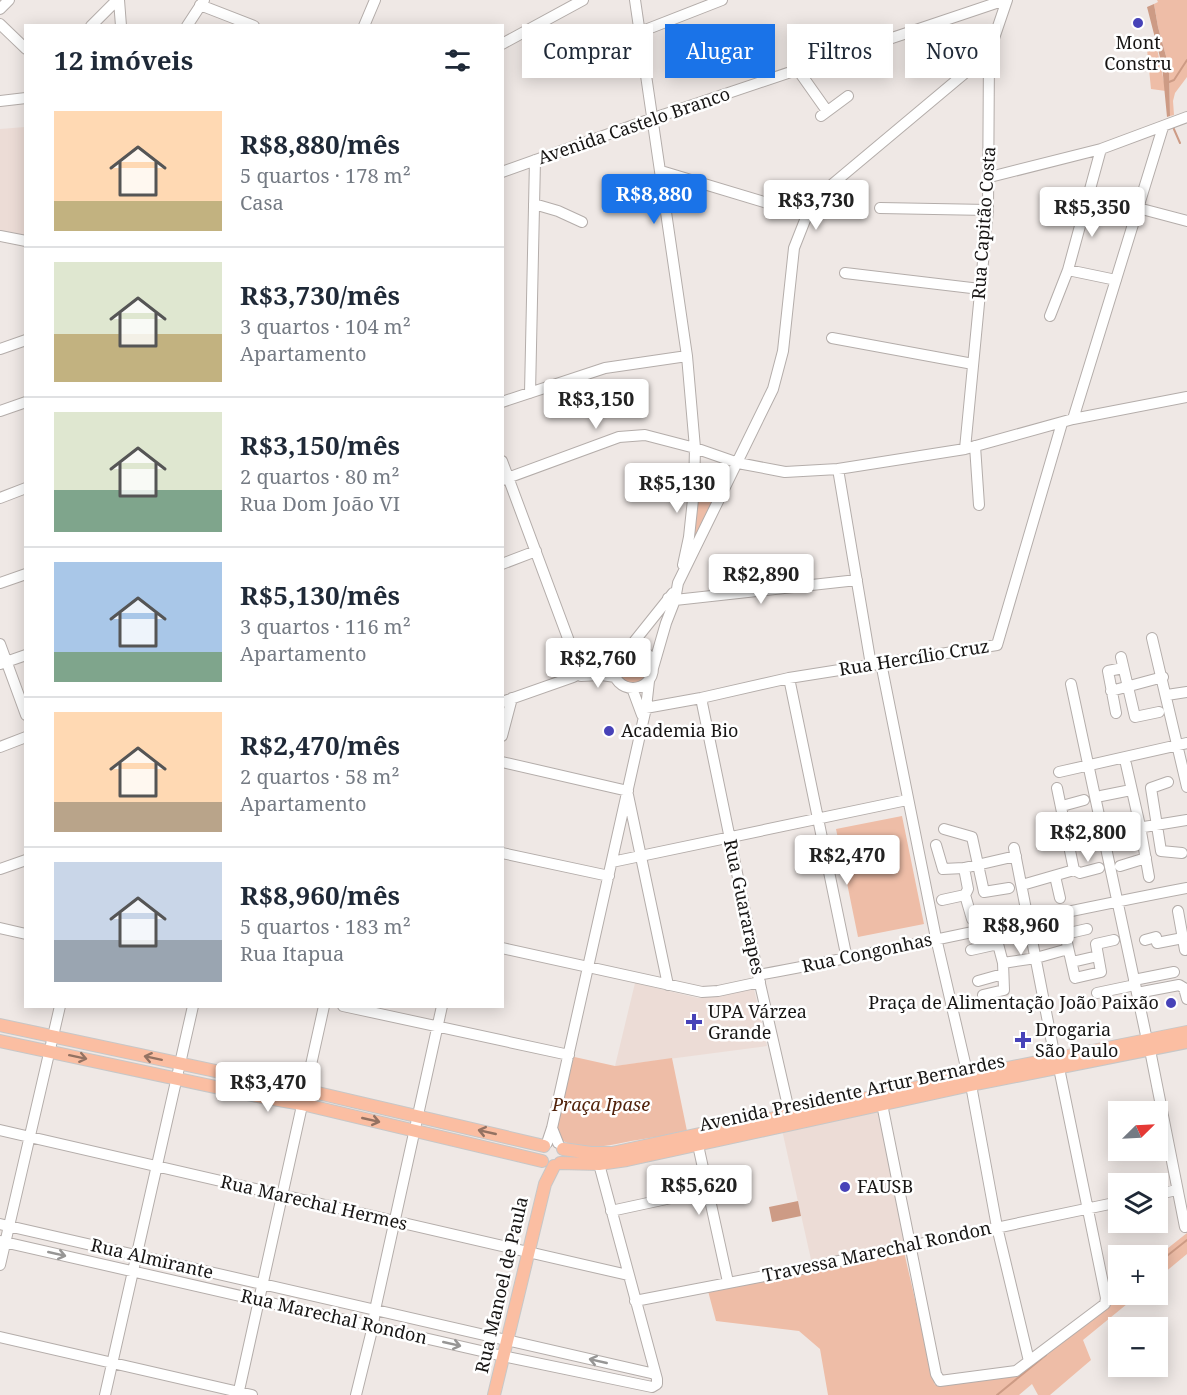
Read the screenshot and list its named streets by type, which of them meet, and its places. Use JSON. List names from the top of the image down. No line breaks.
{"streets":{"main road":["Avenida Presidente Artur Bernardes","Rua Manoel de Paula"],"street":["Avenida Castelo Branco","Rua Capitão Costa","Rua Hercílio Cruz","Rua Guararapes","Rua Congonhas","Rua Marechal Hermes","Travessa Marechal Rondon","Rua Almirante","Rua Marechal Rondon"]},"crossings":[["Avenida Castelo Branco","Rua Capitão Costa"],["Rua Hercílio Cruz","Rua Guararapes"],["Rua Guararapes","Rua Congonhas"],["Rua Guararapes","Avenida Presidente Artur Bernardes"],["Avenida Presidente Artur Bernardes","Rua Manoel de Paula"],["Rua Marechal Hermes","Rua Manoel de Paula"],["Rua Almirante","Rua Manoel de Paula"],["Rua Almirante","Rua Marechal Rondon"],["Rua Manoel de Paula","Rua Marechal Rondon"]],"parks":["Praça Ipase"],"places":{"other":["Mont Constru","Academia Bio","Praça de Alimentação João Paixão","FAUSB"],"health":["UPA Várzea Grande","Drogaria São Paulo"]},"north":"top right","page":{"chip":["Comprar","Alugar","Filtros","Novo"],"heading":"12 imóveis","list":[{"name":"R$8,880/mês","note":"5 quartos · 178 m² · Casa"},{"name":"R$3,730/mês","note":"3 quartos · 104 m² · Apartamento"},{"name":"R$3,150/mês","note":"2 quartos · 80 m² · Rua Dom João VI"},{"name":"R$5,130/mês","note":"3 quartos · 116 m² · Apartamento"},{"name":"R$2,470/mês","note":"2 quartos · 58 m² · Apartamento"},{"name":"R$8,960/mês","note":"5 quartos · 183 m² · Rua Itapua"}],"price":["R$8,880","R$3,730","R$5,350","R$3,150","R$5,130","R$2,890","R$2,760","R$2,800","R$2,470","R$8,960","R$3,470","R$5,620"],"map_buttons":["+","−"]}}
